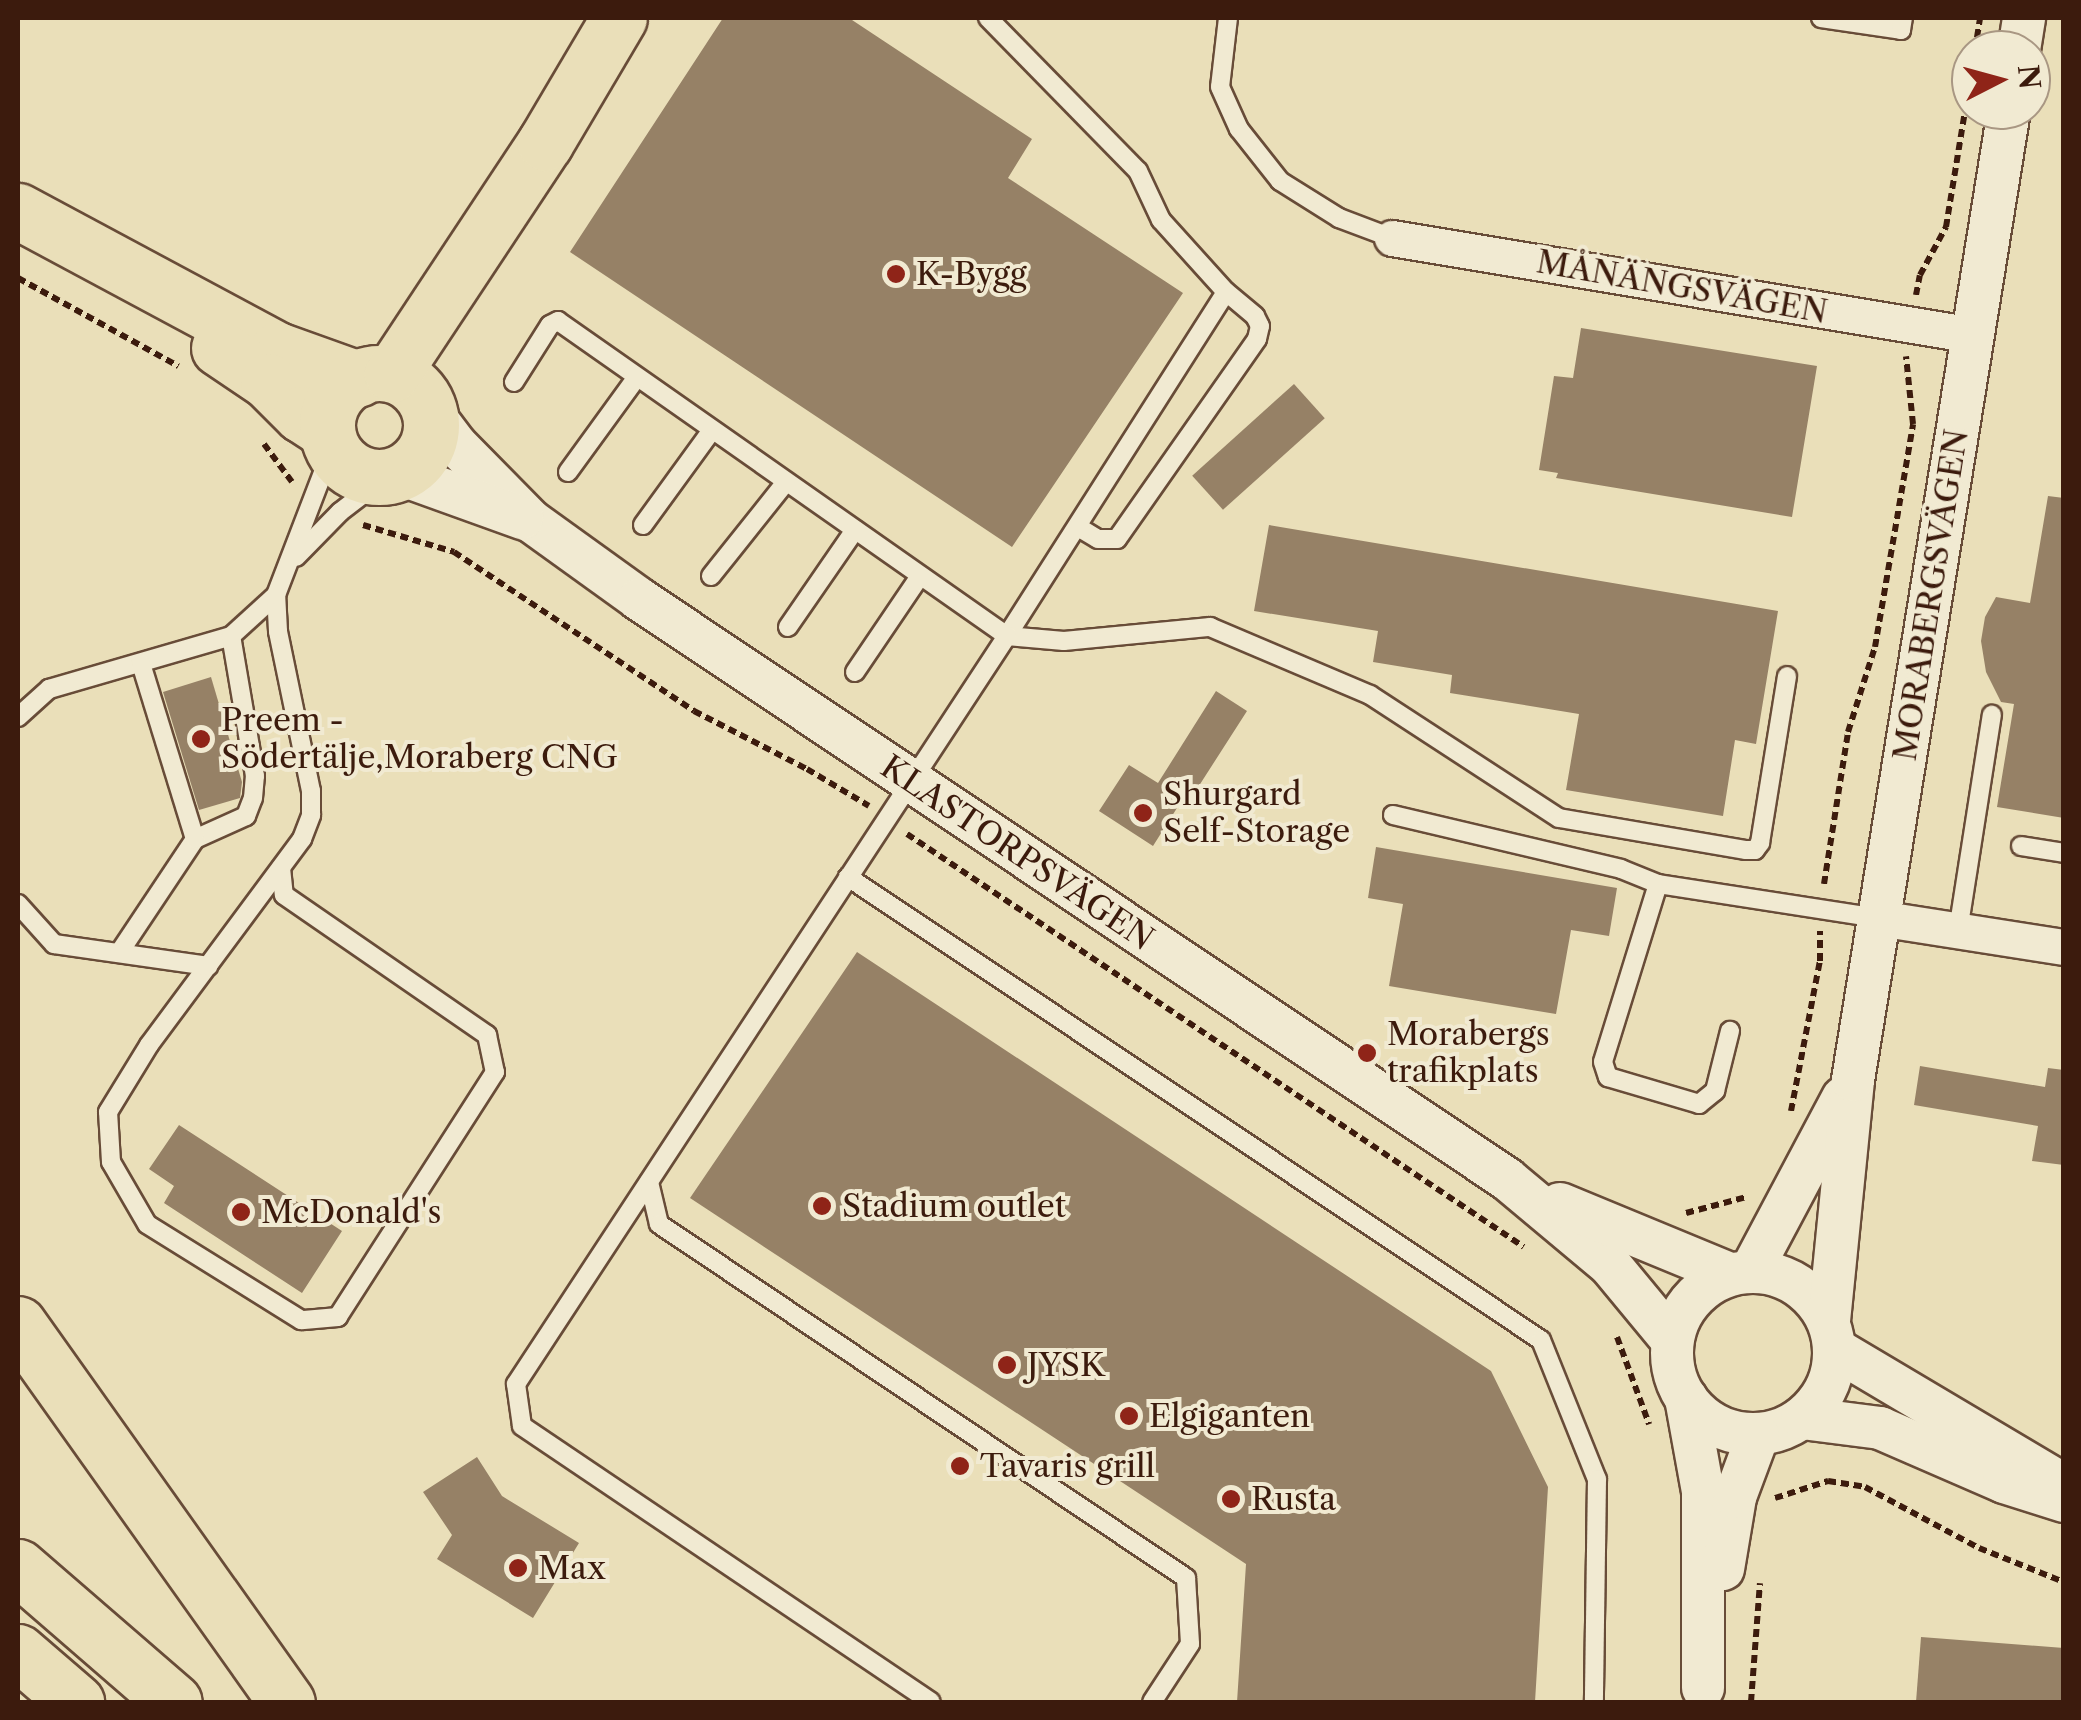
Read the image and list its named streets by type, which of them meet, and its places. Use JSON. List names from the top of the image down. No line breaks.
{"streets":{"street":["MÅNÄNGSVÄGEN","MORABERGSVÄGEN","KLASTORPSVÄGEN"]},"crossings":[["MÅNÄNGSVÄGEN","MORABERGSVÄGEN"],["MORABERGSVÄGEN","KLASTORPSVÄGEN"]],"places":["K-Bygg","Preem - Södertälje,Moraberg CNG","Shurgard Self-Storage","Morabergs trafikplats","Stadium outlet","McDonald's","JYSK","Elgiganten","Tavaris grill","Rusta","Max"],"north":"right"}
